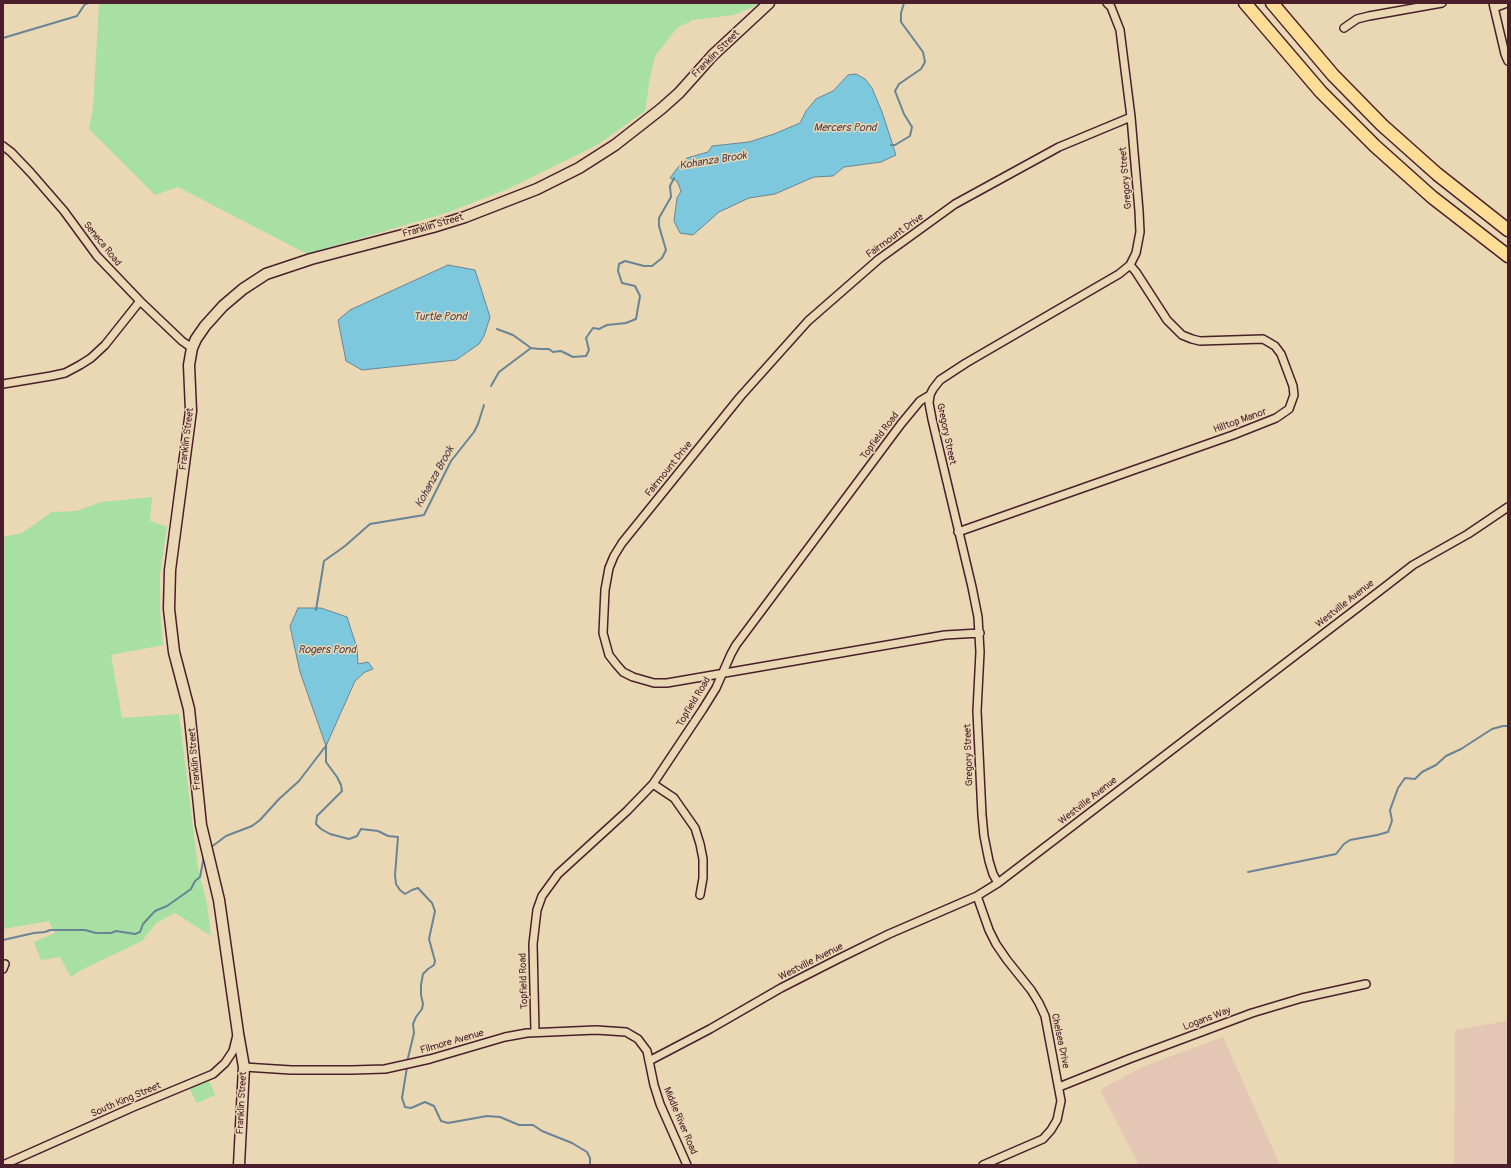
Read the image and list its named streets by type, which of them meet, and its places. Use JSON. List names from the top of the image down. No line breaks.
{"streets":{"main road":["Franklin Street"],"street":["Gregory Street","Fairmount Drive","Seneca Road","Hilltop Manor","Topfield Road","Westville Avenue","Logans Way","Chelsea Drive","Filmore Avenue","South King Street","Middle River Road"]},"crossings":[["Franklin Street","Seneca Road"],["Franklin Street","Filmore Avenue"],["Franklin Street","South King Street"],["Gregory Street","Fairmount Drive"],["Gregory Street","Hilltop Manor"],["Gregory Street","Topfield Road"],["Gregory Street","Westville Avenue"],["Fairmount Drive","Topfield Road"],["Topfield Road","Filmore Avenue"],["Westville Avenue","Chelsea Drive"],["Westville Avenue","Filmore Avenue"],["Westville Avenue","Middle River Road"],["Logans Way","Chelsea Drive"],["Filmore Avenue","Middle River Road"]],"water":["Mercers Pond","Kohanza Brook","Turtle Pond","Rogers Pond"]}
